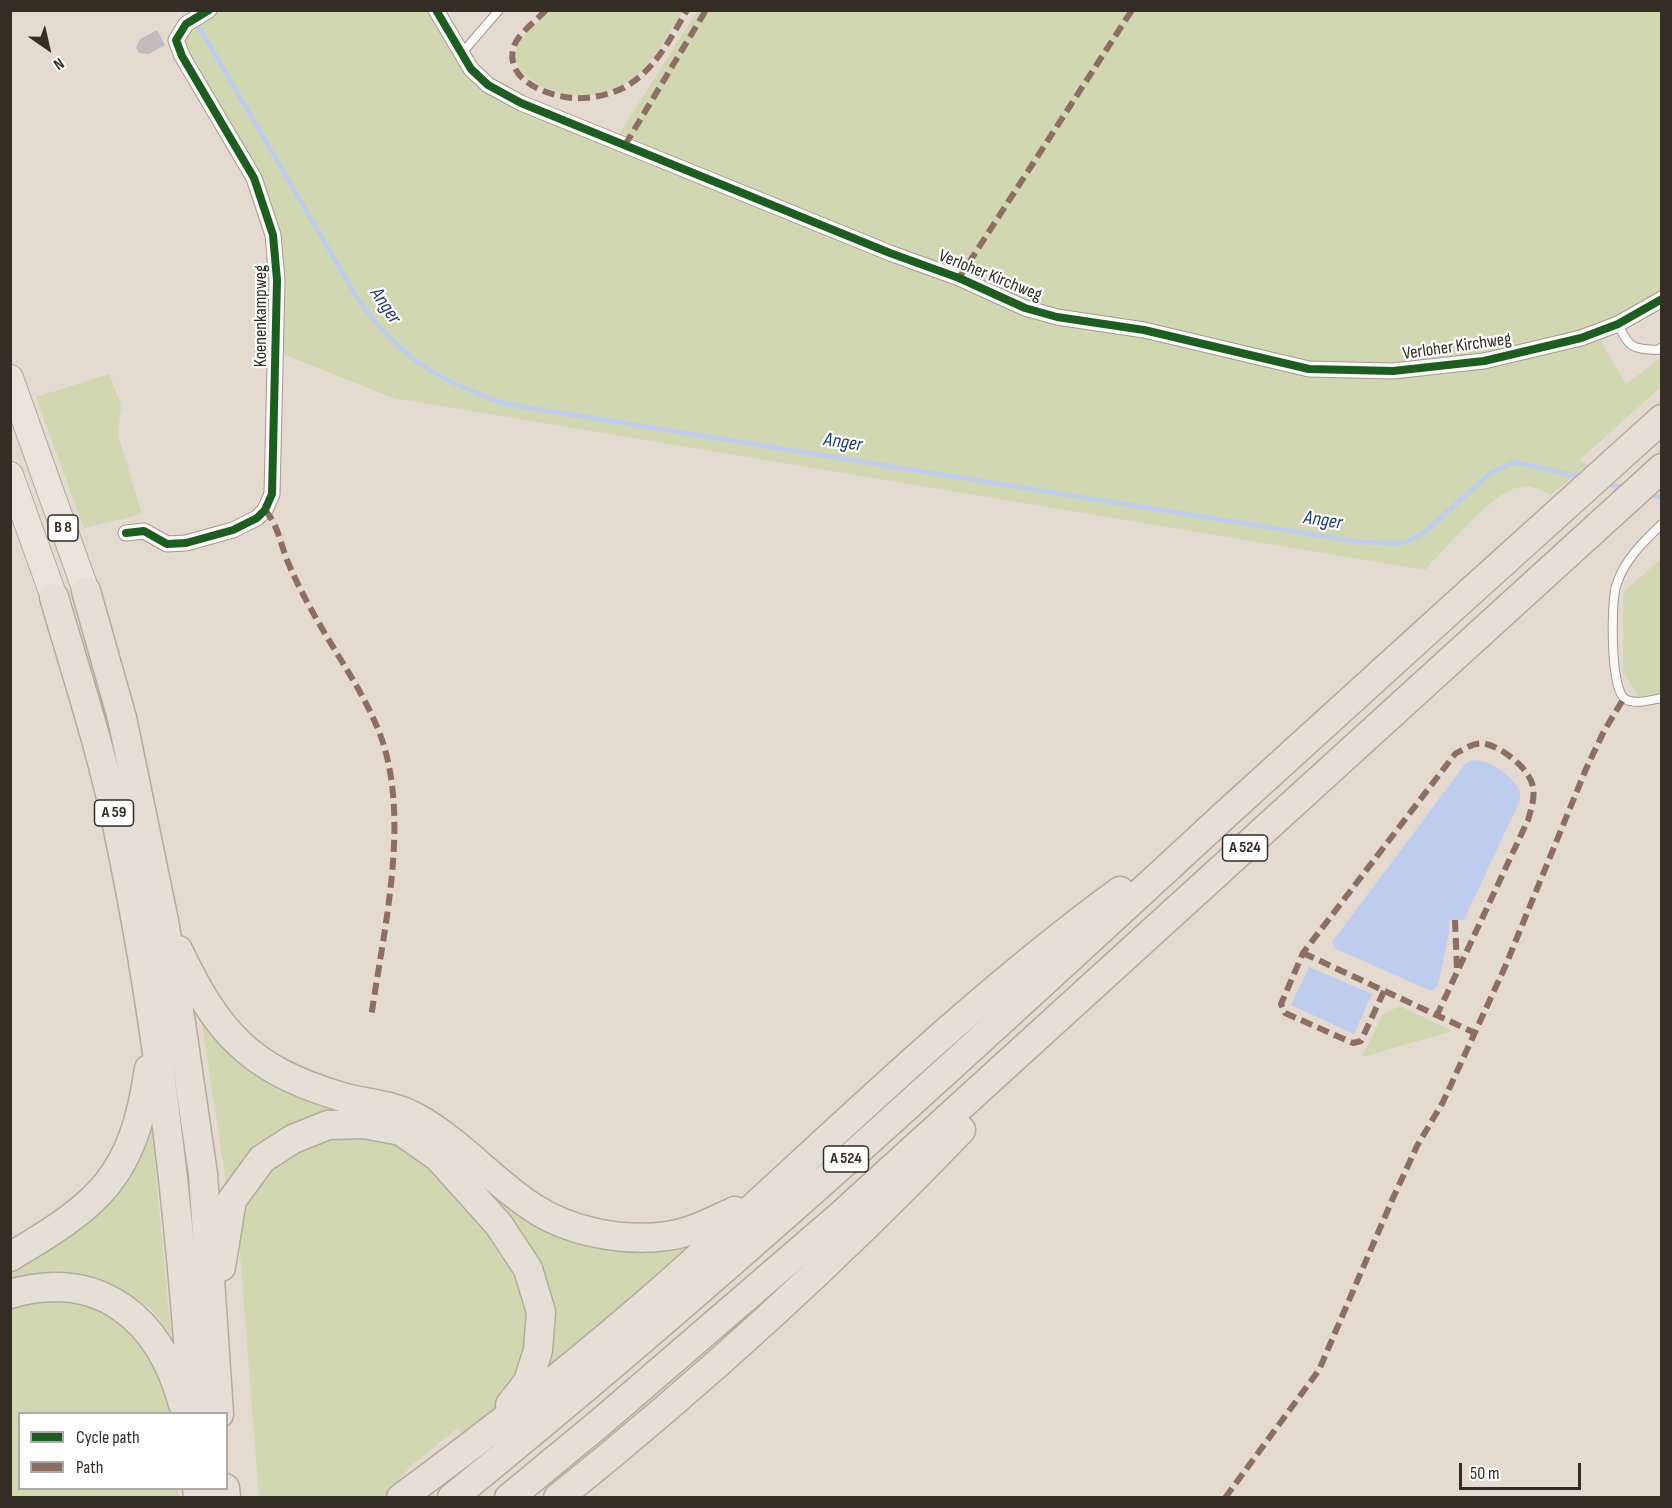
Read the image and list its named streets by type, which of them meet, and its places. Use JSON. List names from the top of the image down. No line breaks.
{"streets":{"highway":["B 8","A 59","A 524"],"street":["Verloher Kirchweg","Koenenkampweg"]},"crossings":[["B 8","A 59"]],"water":["Anger"],"legend":["Cycle path","Path"],"scale_bar":"50 m","north":"bottom right"}
